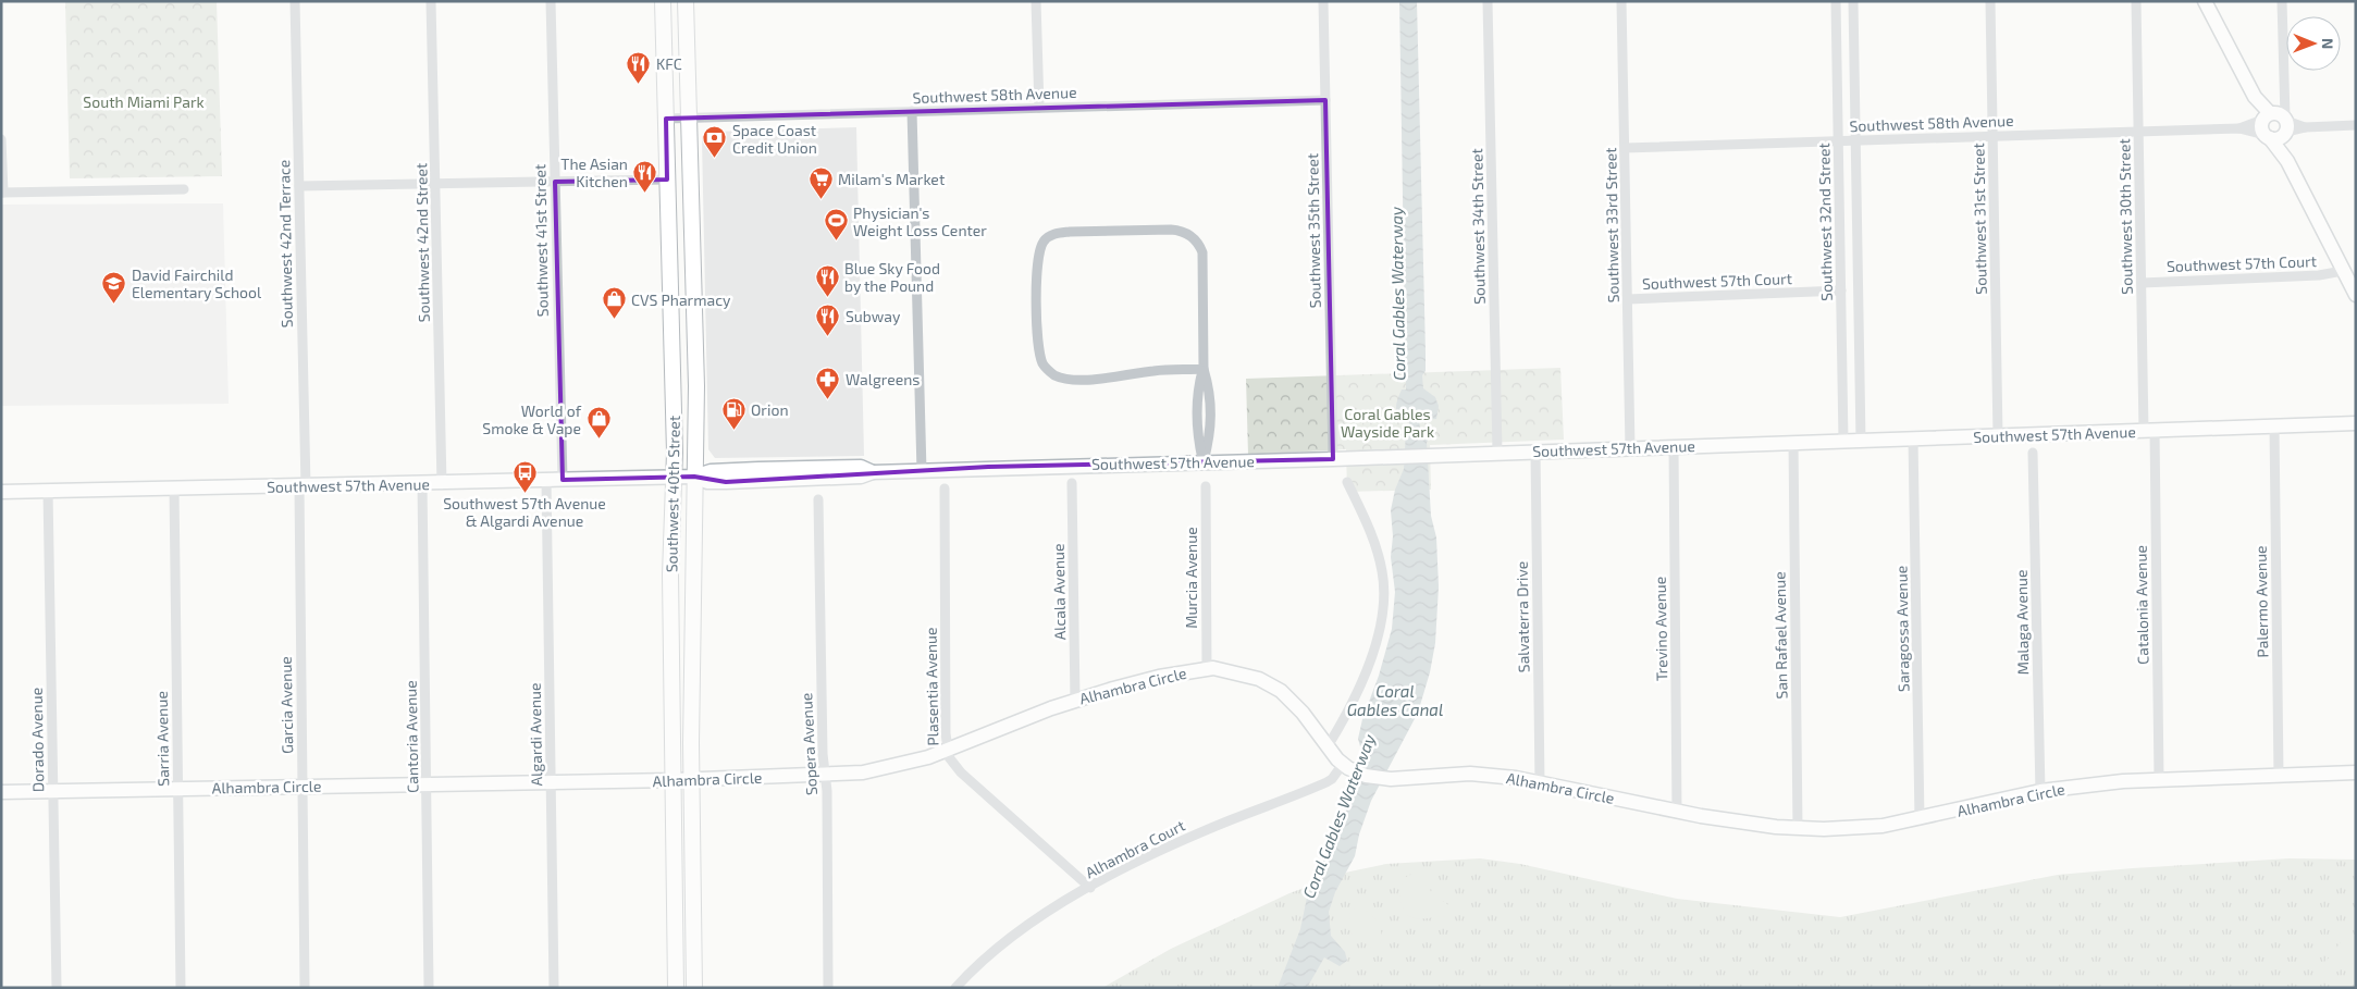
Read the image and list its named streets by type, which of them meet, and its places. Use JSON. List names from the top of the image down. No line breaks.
{"streets":{"main road":["Southwest 40th Street"],"street":["Southwest 58th Avenue","Southwest 30th Street","Southwest 31st Street","Southwest 32nd Street","Southwest 33rd Street","Southwest 34th Street","Southwest 35th Street","Southwest 41st Street","Southwest 42nd Street","Southwest 42nd Terrace","Southwest 57th Court","Southwest 57th Avenue","Murcia Avenue","Alcala Avenue","Palermo Avenue","Catalonia Avenue","Salvaterra Drive","Malaga Avenue","Trevino Avenue","Saragossa Avenue","San Rafael Avenue","Alhambra Circle","Plasentia Avenue","Garcia Avenue","Algardi Avenue","Cantoria Avenue","Sarria Avenue","Dorado Avenue","Sopera Avenue","Alhambra Court"]},"crossings":[["Southwest 58th Avenue","Southwest 30th Street"],["Southwest 58th Avenue","Southwest 31st Street"],["Southwest 58th Avenue","Southwest 32nd Street"],["Southwest 58th Avenue","Southwest 33rd Street"],["Southwest 58th Avenue","Southwest 35th Street"],["Southwest 58th Avenue","Southwest 40th Street"],["Southwest 30th Street","Southwest 57th Court"],["Southwest 30th Street","Southwest 57th Avenue"],["Southwest 30th Street","Catalonia Avenue"],["Southwest 31st Street","Southwest 57th Avenue"],["Southwest 32nd Street","Southwest 57th Court"],["Southwest 32nd Street","Southwest 57th Avenue"],["Southwest 33rd Street","Southwest 57th Court"],["Southwest 33rd Street","Southwest 57th Avenue"],["Southwest 34th Street","Southwest 57th Avenue"],["Southwest 35th Street","Southwest 57th Avenue"],["Southwest 41st Street","Southwest 57th Avenue"],["Southwest 42nd Street","Southwest 57th Avenue"],["Southwest 42nd Terrace","Southwest 57th Avenue"],["Southwest 42nd Terrace","Garcia Avenue"],["Southwest 57th Avenue","Southwest 40th Street"],["Southwest 57th Avenue","Palermo Avenue"],["Southwest 57th Avenue","Catalonia Avenue"],["Southwest 57th Avenue","Salvaterra Drive"],["Southwest 57th Avenue","Trevino Avenue"],["Southwest 57th Avenue","Saragossa Avenue"],["Southwest 57th Avenue","San Rafael Avenue"],["Southwest 57th Avenue","Garcia Avenue"],["Southwest 57th Avenue","Algardi Avenue"],["Southwest 57th Avenue","Cantoria Avenue"],["Southwest 57th Avenue","Sarria Avenue"],["Southwest 57th Avenue","Dorado Avenue"],["Southwest 40th Street","Alhambra Circle"],["Murcia Avenue","Alhambra Circle"],["Alcala Avenue","Alhambra Circle"],["Palermo Avenue","Alhambra Circle"],["Catalonia Avenue","Alhambra Circle"],["Salvaterra Drive","Alhambra Circle"],["Malaga Avenue","Alhambra Circle"],["Trevino Avenue","Alhambra Circle"],["Saragossa Avenue","Alhambra Circle"],["San Rafael Avenue","Alhambra Circle"],["Alhambra Circle","Plasentia Avenue"],["Alhambra Circle","Garcia Avenue"],["Alhambra Circle","Algardi Avenue"],["Alhambra Circle","Cantoria Avenue"],["Alhambra Circle","Sarria Avenue"],["Alhambra Circle","Dorado Avenue"],["Alhambra Circle","Sopera Avenue"],["Alhambra Circle","Alhambra Court"],["Plasentia Avenue","Alhambra Court"]],"water":["Coral Gables Waterway","Coral Gables Canal"],"parks":["South Miami Park","Coral Gables Wayside Park"],"places":{"restaurant":["KFC","The Asian Kitchen","Blue Sky Food by the Pound","Subway"],"bank":["Space Coast Credit Union"],"supermarket":["Milam's Market"],"sports":["Physician's Weight Loss Center"],"school or university":["David Fairchild Elementary School"],"shop":["CVS Pharmacy","World of Smoke & Vape"],"pharmacy":["Walgreens"],"fuel station":["Orion"],"bus stop":["Southwest 57th Avenue & Algardi Avenue"]},"north":"right"}
